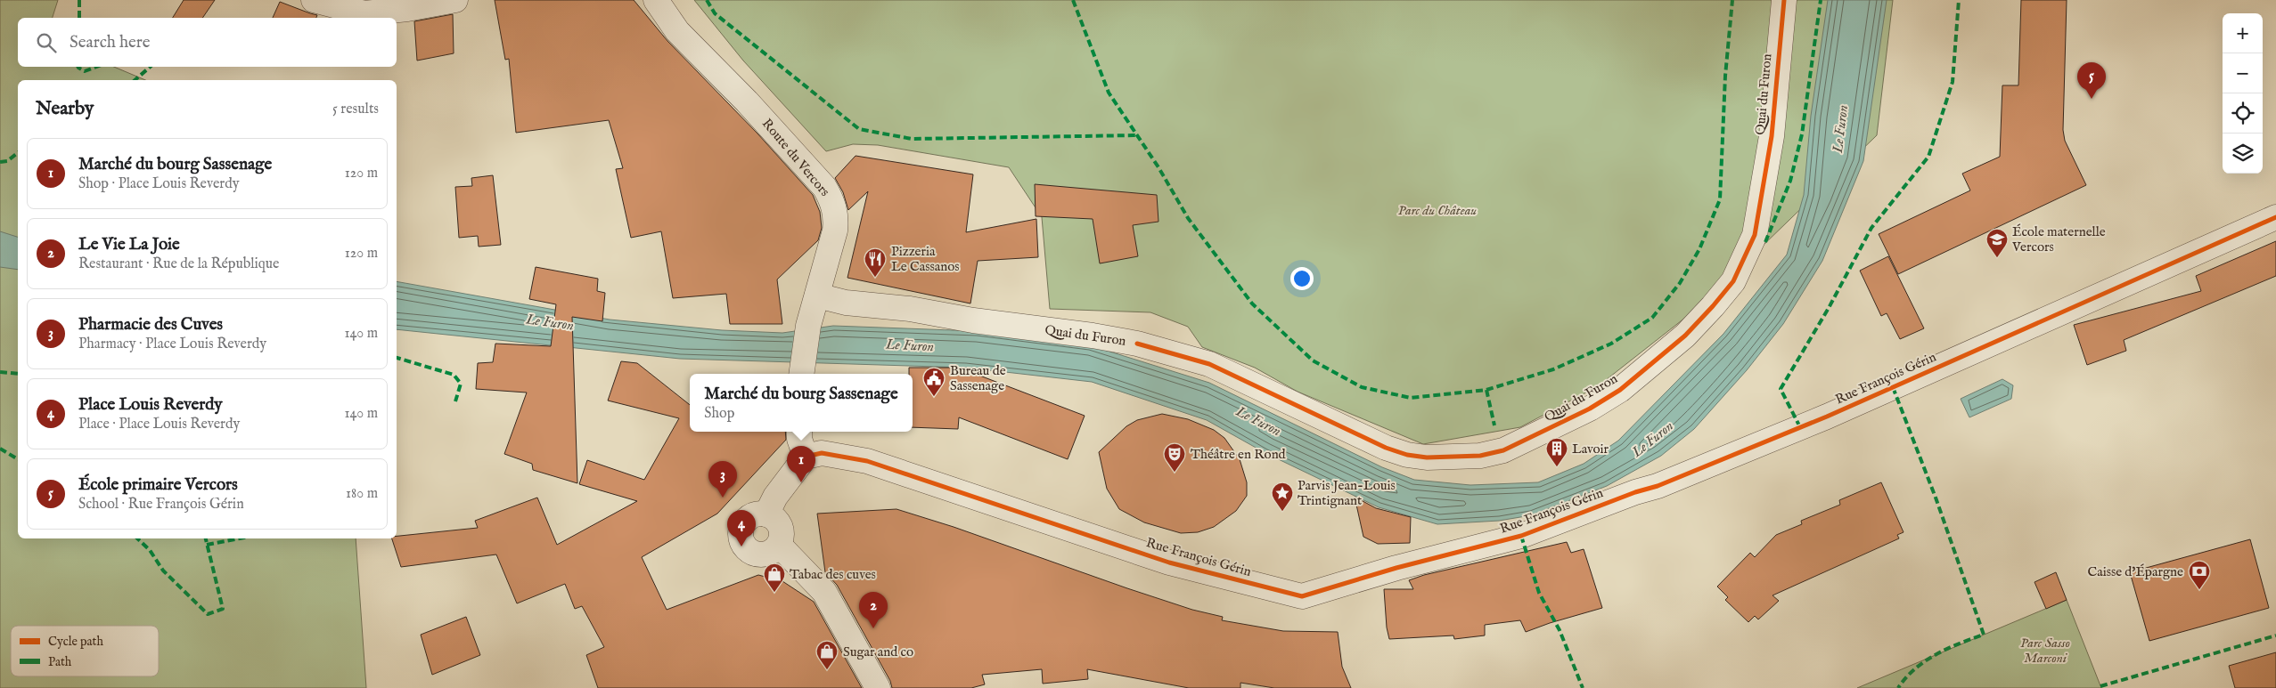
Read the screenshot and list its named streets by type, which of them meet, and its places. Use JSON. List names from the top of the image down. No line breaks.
{"streets":{"street":["Quai du Furon","Route du Vercors","Rue François Gérin"]},"crossings":[["Quai du Furon","Route du Vercors"]],"water":["Le Furon"],"parks":["Parc du Château","Parc Sasso Marconi"],"places":{"school or university":["École maternelle Vercors"],"restaurant":["Pizzeria Le Cassanos"],"public building":["Bureau de Sassenage"],"building":["Lavoir"],"theatre":["Théâtre en Rond"],"place":["Parvis Jean-Louis Trintignant"],"bank":["Caisse d'Épargne"],"shop":["Tabac des cuves","Sugar and co"]},"legend":["Cycle path","Path"],"page":{"map_buttons":["+","−"],"search":"Search here","pins":["5","1","3","4","2"],"heading":["Nearby","5 results"],"list":[{"mark":"1","name":"Marché du bourg Sassenage","note":"Shop · Place Louis Reverdy","value":"120 m"},{"mark":"2","name":"Le Vie La Joie","note":"Restaurant · Rue de la République","value":"120 m"},{"mark":"3","name":"Pharmacie des Cuves","note":"Pharmacy · Place Louis Reverdy","value":"140 m"},{"mark":"4","name":"Place Louis Reverdy","note":"Place · Place Louis Reverdy","value":"140 m"},{"mark":"5","name":"École primaire Vercors","note":"School · Rue François Gérin","value":"180 m"}],"popup":["Marché du bourg Sassenage","Shop"]}}
